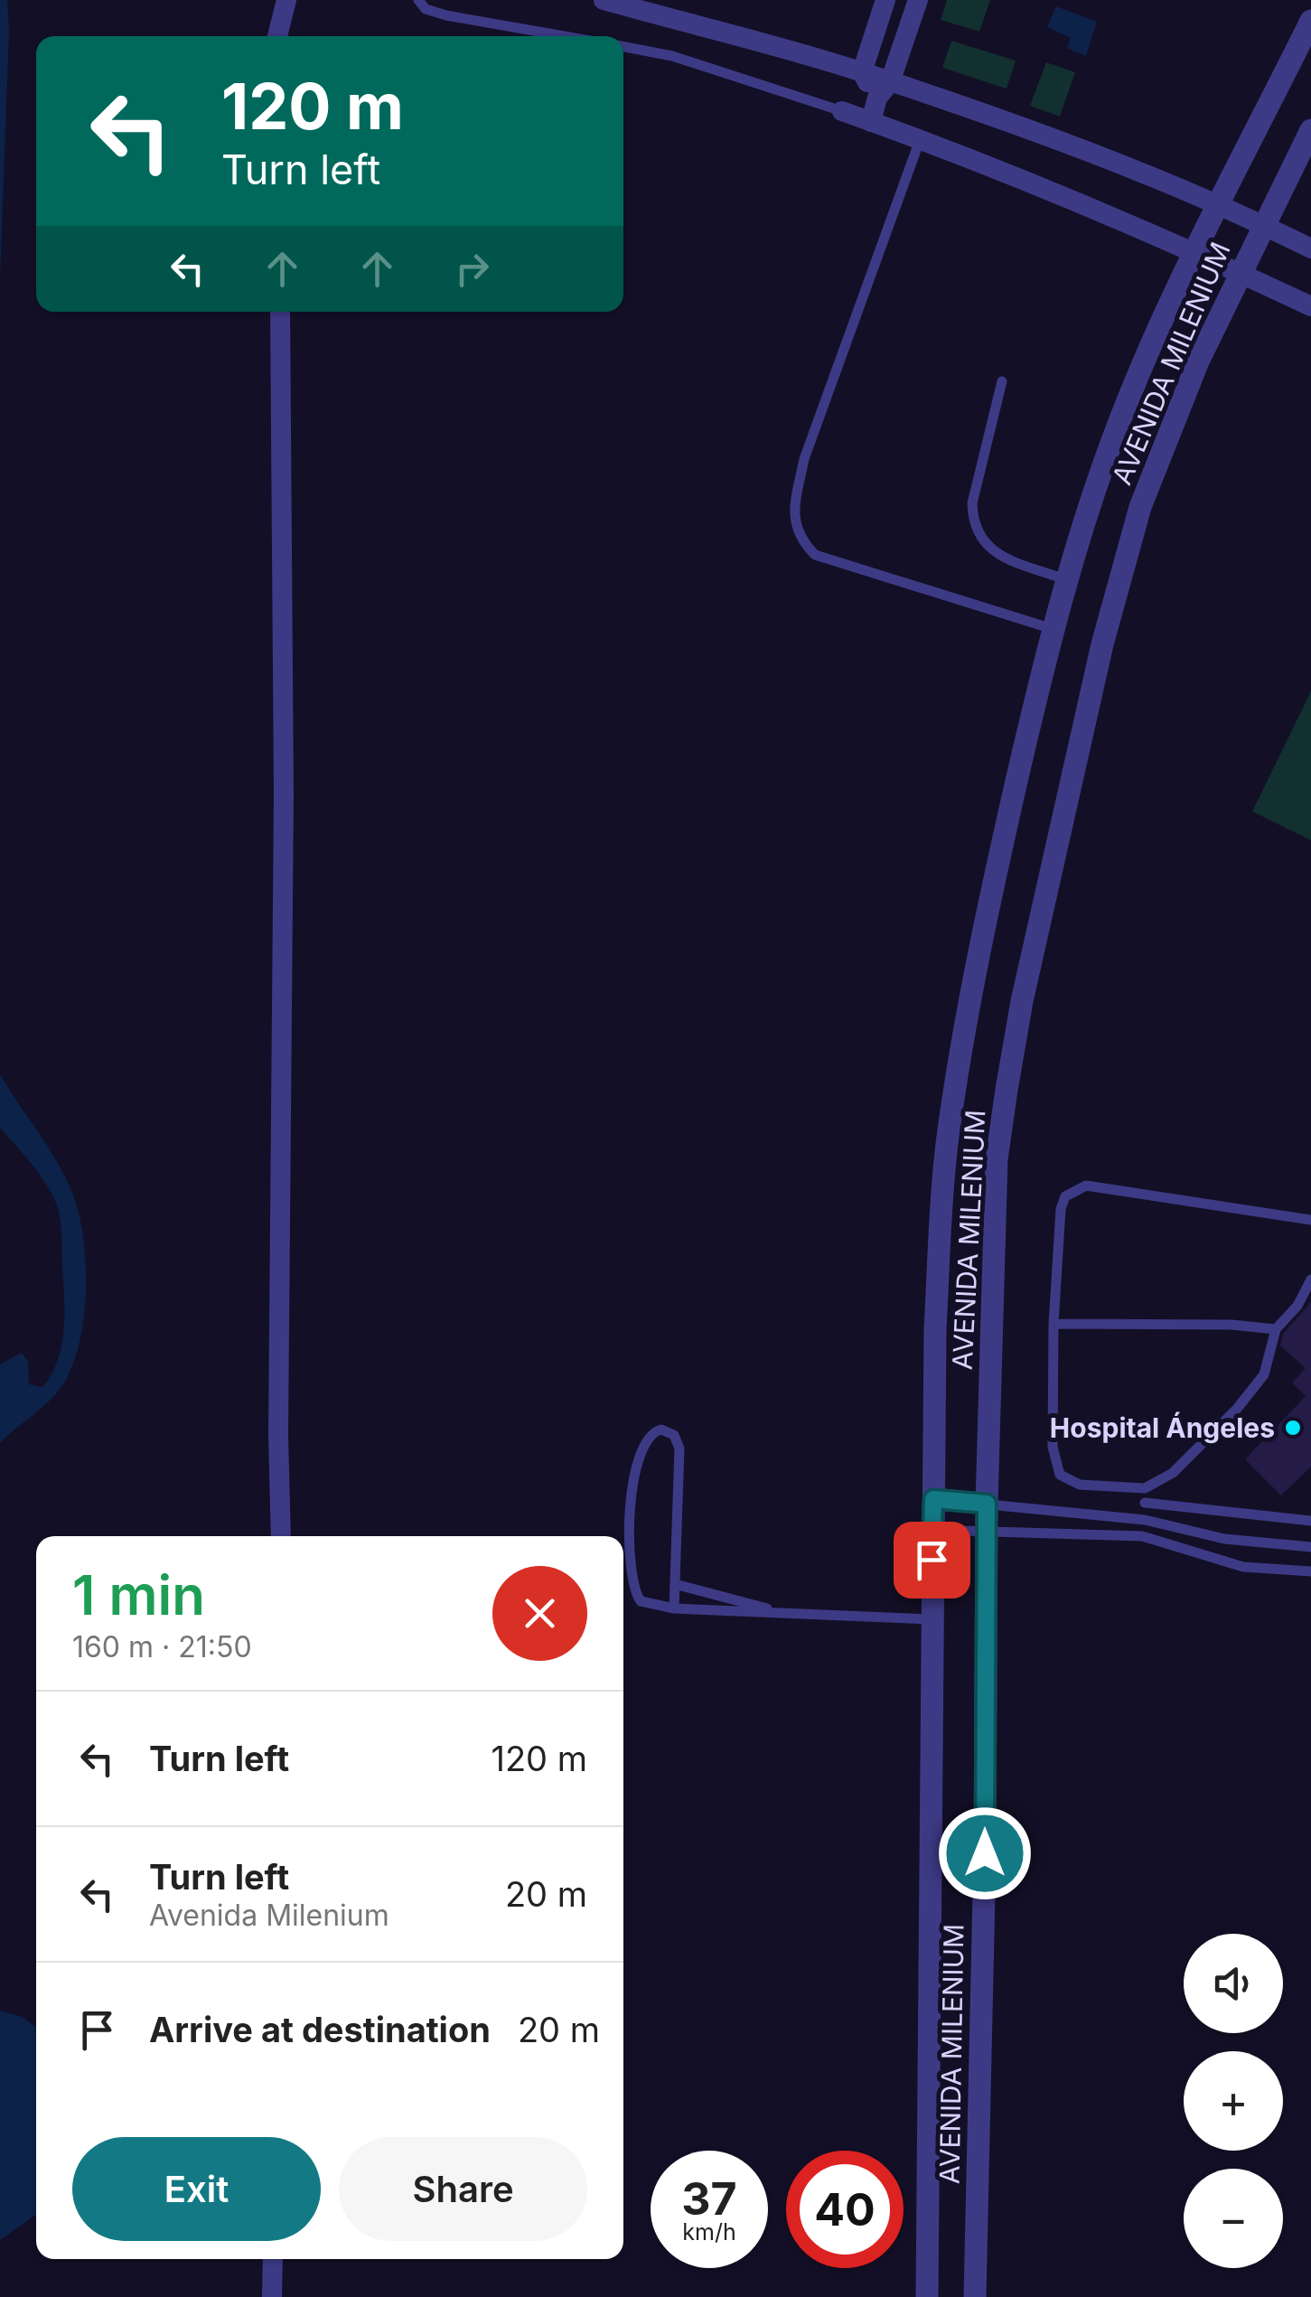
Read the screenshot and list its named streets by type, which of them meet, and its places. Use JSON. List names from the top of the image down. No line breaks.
{"streets":{"street":["AVENIDA MILENIUM"]},"places":["Hospital Ángeles"],"page":{"turn":["120 m","Turn left"],"heading":["1 min","160 m · 21:50"],"list":[{"name":"Turn left","value":"120 m"},{"name":"Turn left","note":"Avenida Milenium","value":"20 m"},{"name":"Arrive at destination","value":"20 m"}],"map_buttons":["+","−"],"buttons":["Exit","Share"],"speed":"37 km/h","limit":"40"}}
